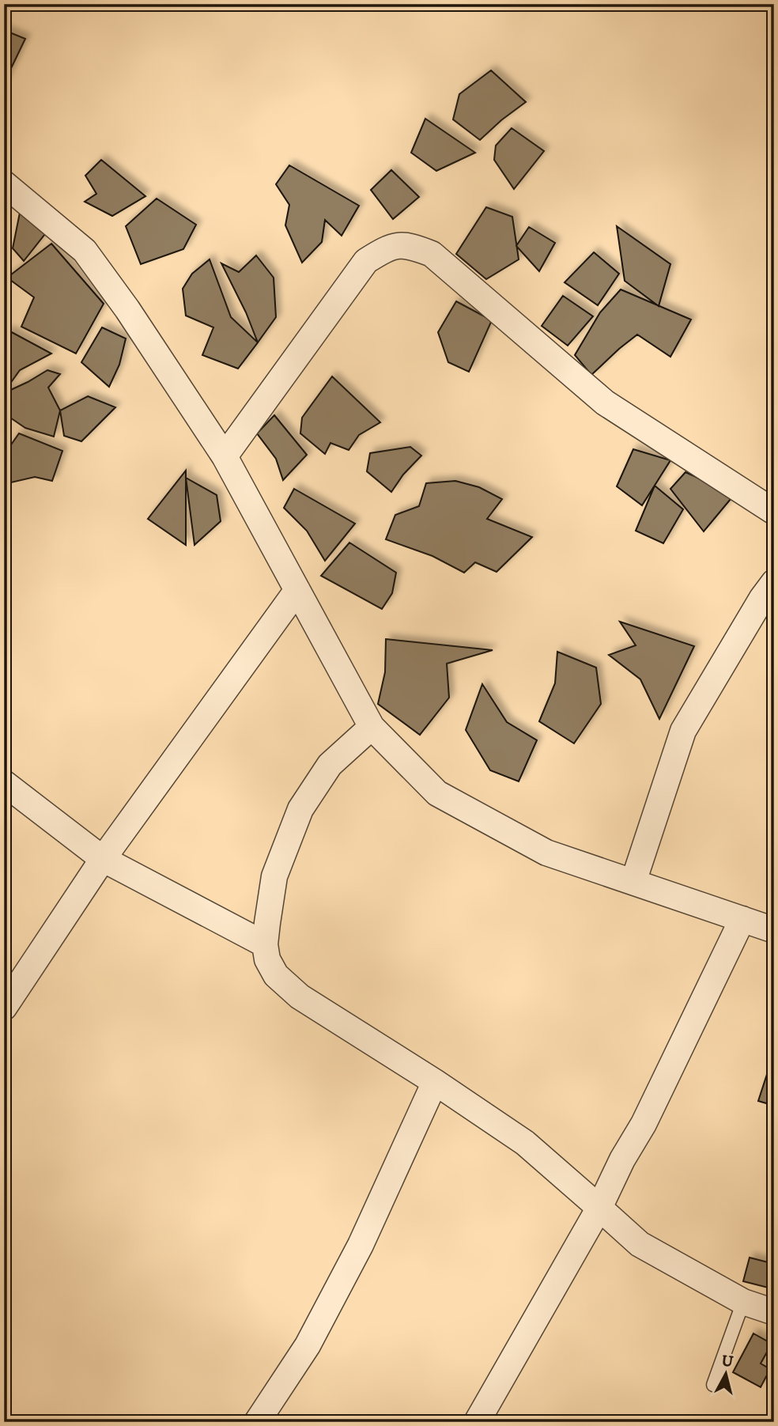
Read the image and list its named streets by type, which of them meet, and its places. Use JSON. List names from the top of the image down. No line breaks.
{"north":"top"}
